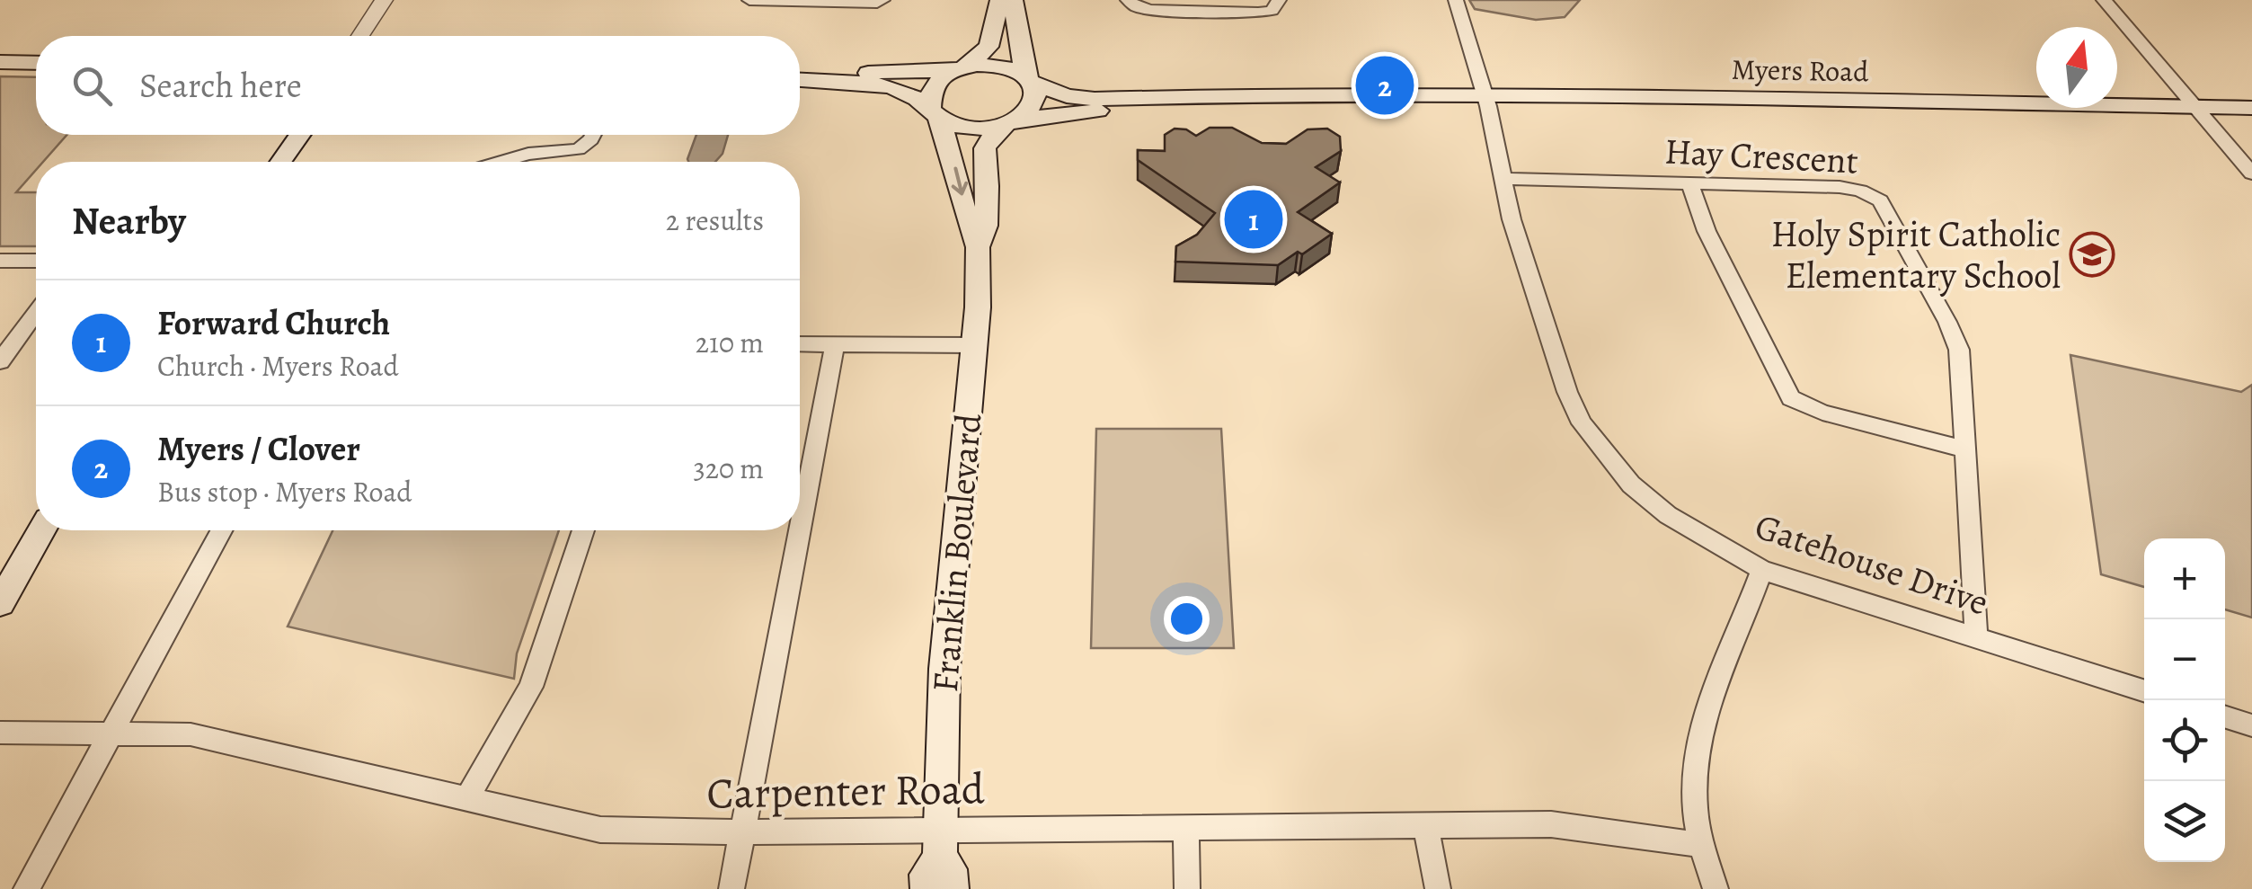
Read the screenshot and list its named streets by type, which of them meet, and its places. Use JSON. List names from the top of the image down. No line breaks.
{"streets":{"main road":["Myers Road","Franklin Boulevard"],"street":["Hay Crescent","Gatehouse Drive","Carpenter Road"]},"crossings":[["Myers Road","Franklin Boulevard"],["Myers Road","Gatehouse Drive"],["Hay Crescent","Gatehouse Drive"],["Franklin Boulevard","Carpenter Road"]],"places":{"school or university":["Holy Spirit Catholic Elementary School"]},"north":"top","page":{"search":"Search here","pins":["2","1"],"heading":["Nearby","2 results"],"list":[{"mark":"1","name":"Forward Church","note":"Church · Myers Road","value":"210 m"},{"mark":"2","name":"Myers / Clover","note":"Bus stop · Myers Road","value":"320 m"}],"map_buttons":["+","−"]}}
